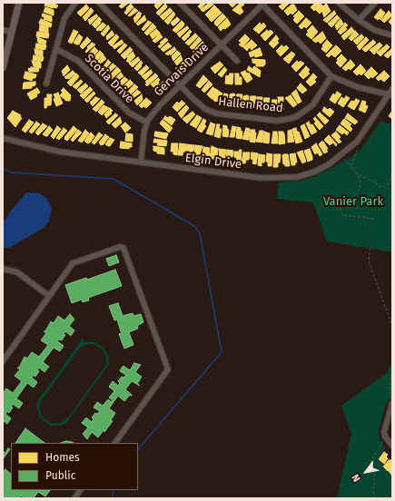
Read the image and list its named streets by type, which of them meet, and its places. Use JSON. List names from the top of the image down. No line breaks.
{"streets":{"street":["Gervais Drive","Scotia Drive","Hallen Road","Elgin Drive"]},"crossings":[["Gervais Drive","Scotia Drive"],["Gervais Drive","Hallen Road"],["Gervais Drive","Elgin Drive"]],"parks":["Vanier Park"],"legend":["Homes","Public"],"north":"bottom left"}
